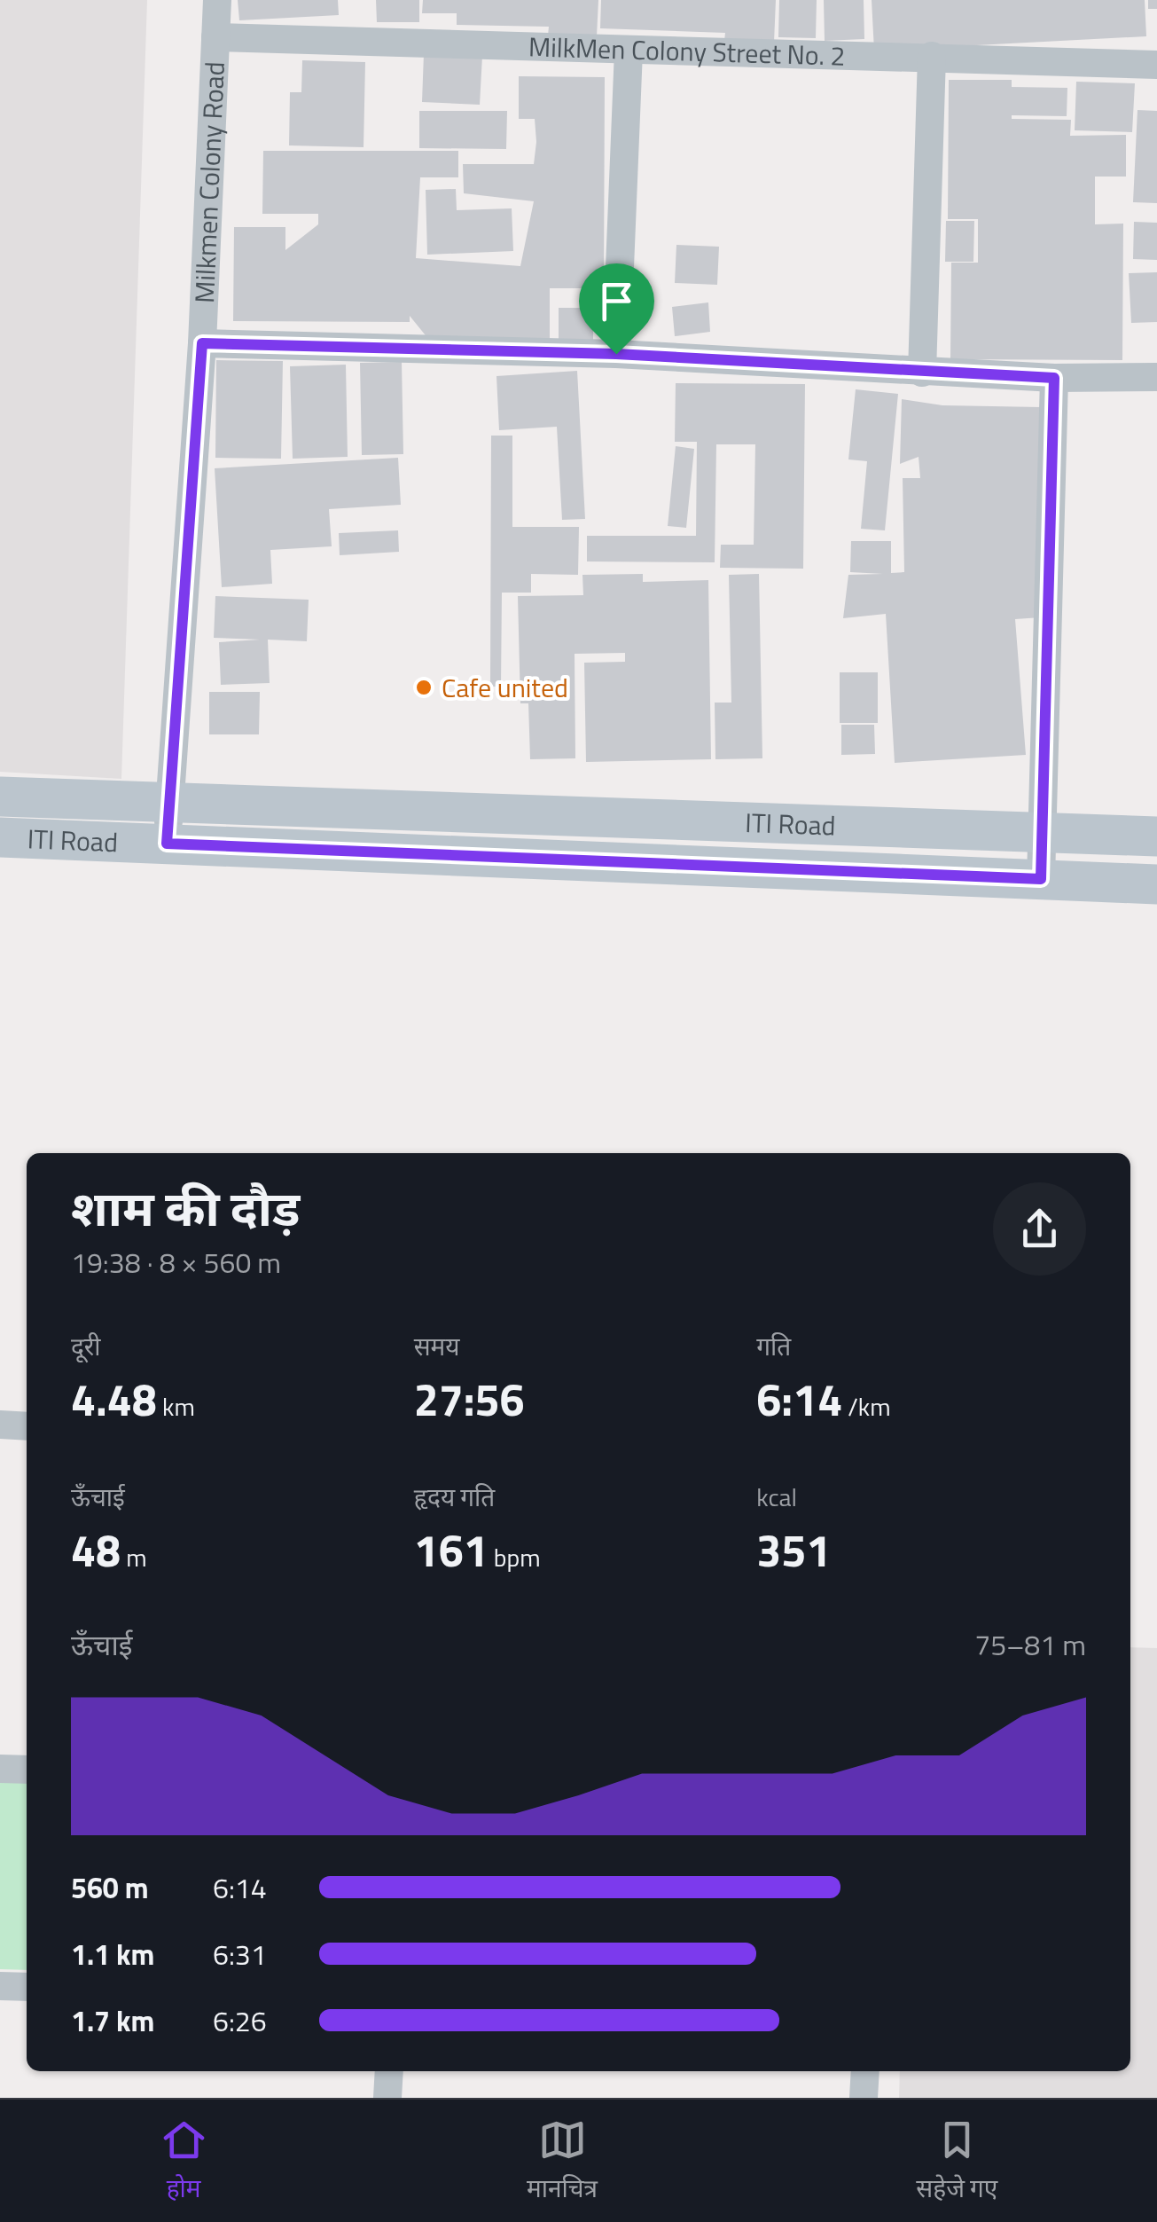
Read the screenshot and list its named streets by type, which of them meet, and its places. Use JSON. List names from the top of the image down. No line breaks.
{"streets":{"street":["MilkMen Colony Street No. 2","Milkmen Colony Road","ITI Road"]},"crossings":[["MilkMen Colony Street No. 2","Milkmen Colony Road"],["Milkmen Colony Road","ITI Road"]],"places":["Cafe united"],"page":{"heading":["शाम की दौड़","19:38 · 8 × 560 m"],"stats":[["दूरी","4.48 km"],["समय","27:56"],["गति","6:14 /km"],["ऊँचाई","48 m"],["हृदय गति","161 bpm"],["kcal","351"]],"chart":["ऊँचाई","75–81 m"],"list":[{"name":"560 m","note":"6:14"},{"name":"1.1 km","note":"6:31"},{"name":"1.7 km","note":"6:26"}],"tabs":["होम","मानचित्र","सहेजे गए"]}}
